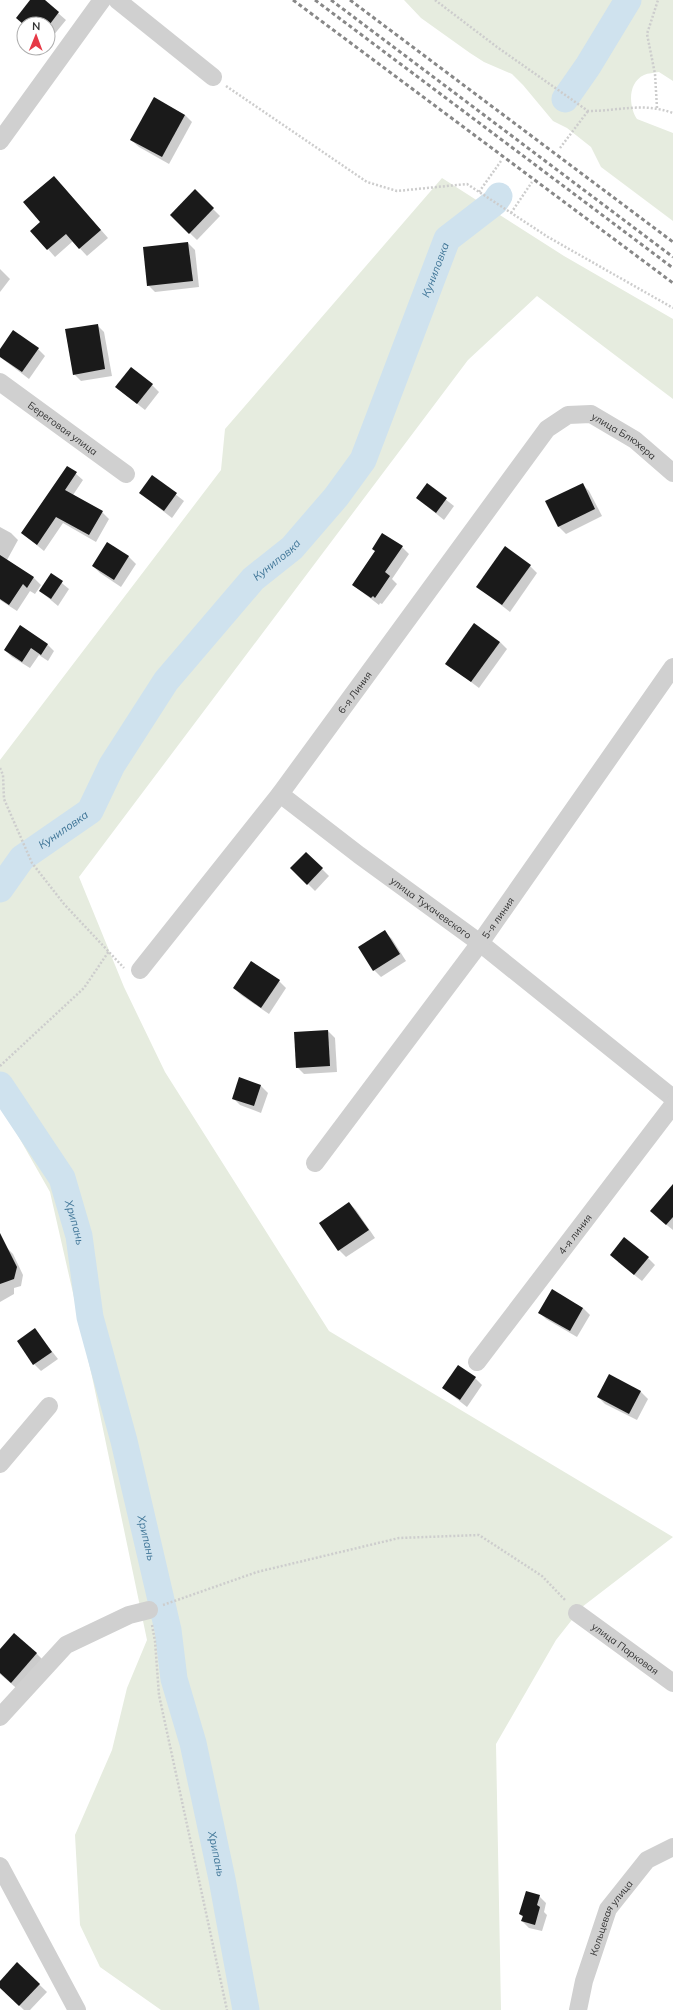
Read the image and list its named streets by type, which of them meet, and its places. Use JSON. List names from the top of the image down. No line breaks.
{"streets":{"street":["Береговая улица","улица Блюхера","6-я Линия","улица Тухачевского","5-я линия","4-я линия","улица Парковая","Кольцевая улица"]},"crossings":[["улица Блюхера","6-я Линия"],["6-я Линия","улица Тухачевского"],["улица Тухачевского","5-я линия"]],"water":["Куниловка","Хрипань"],"north":"top"}
